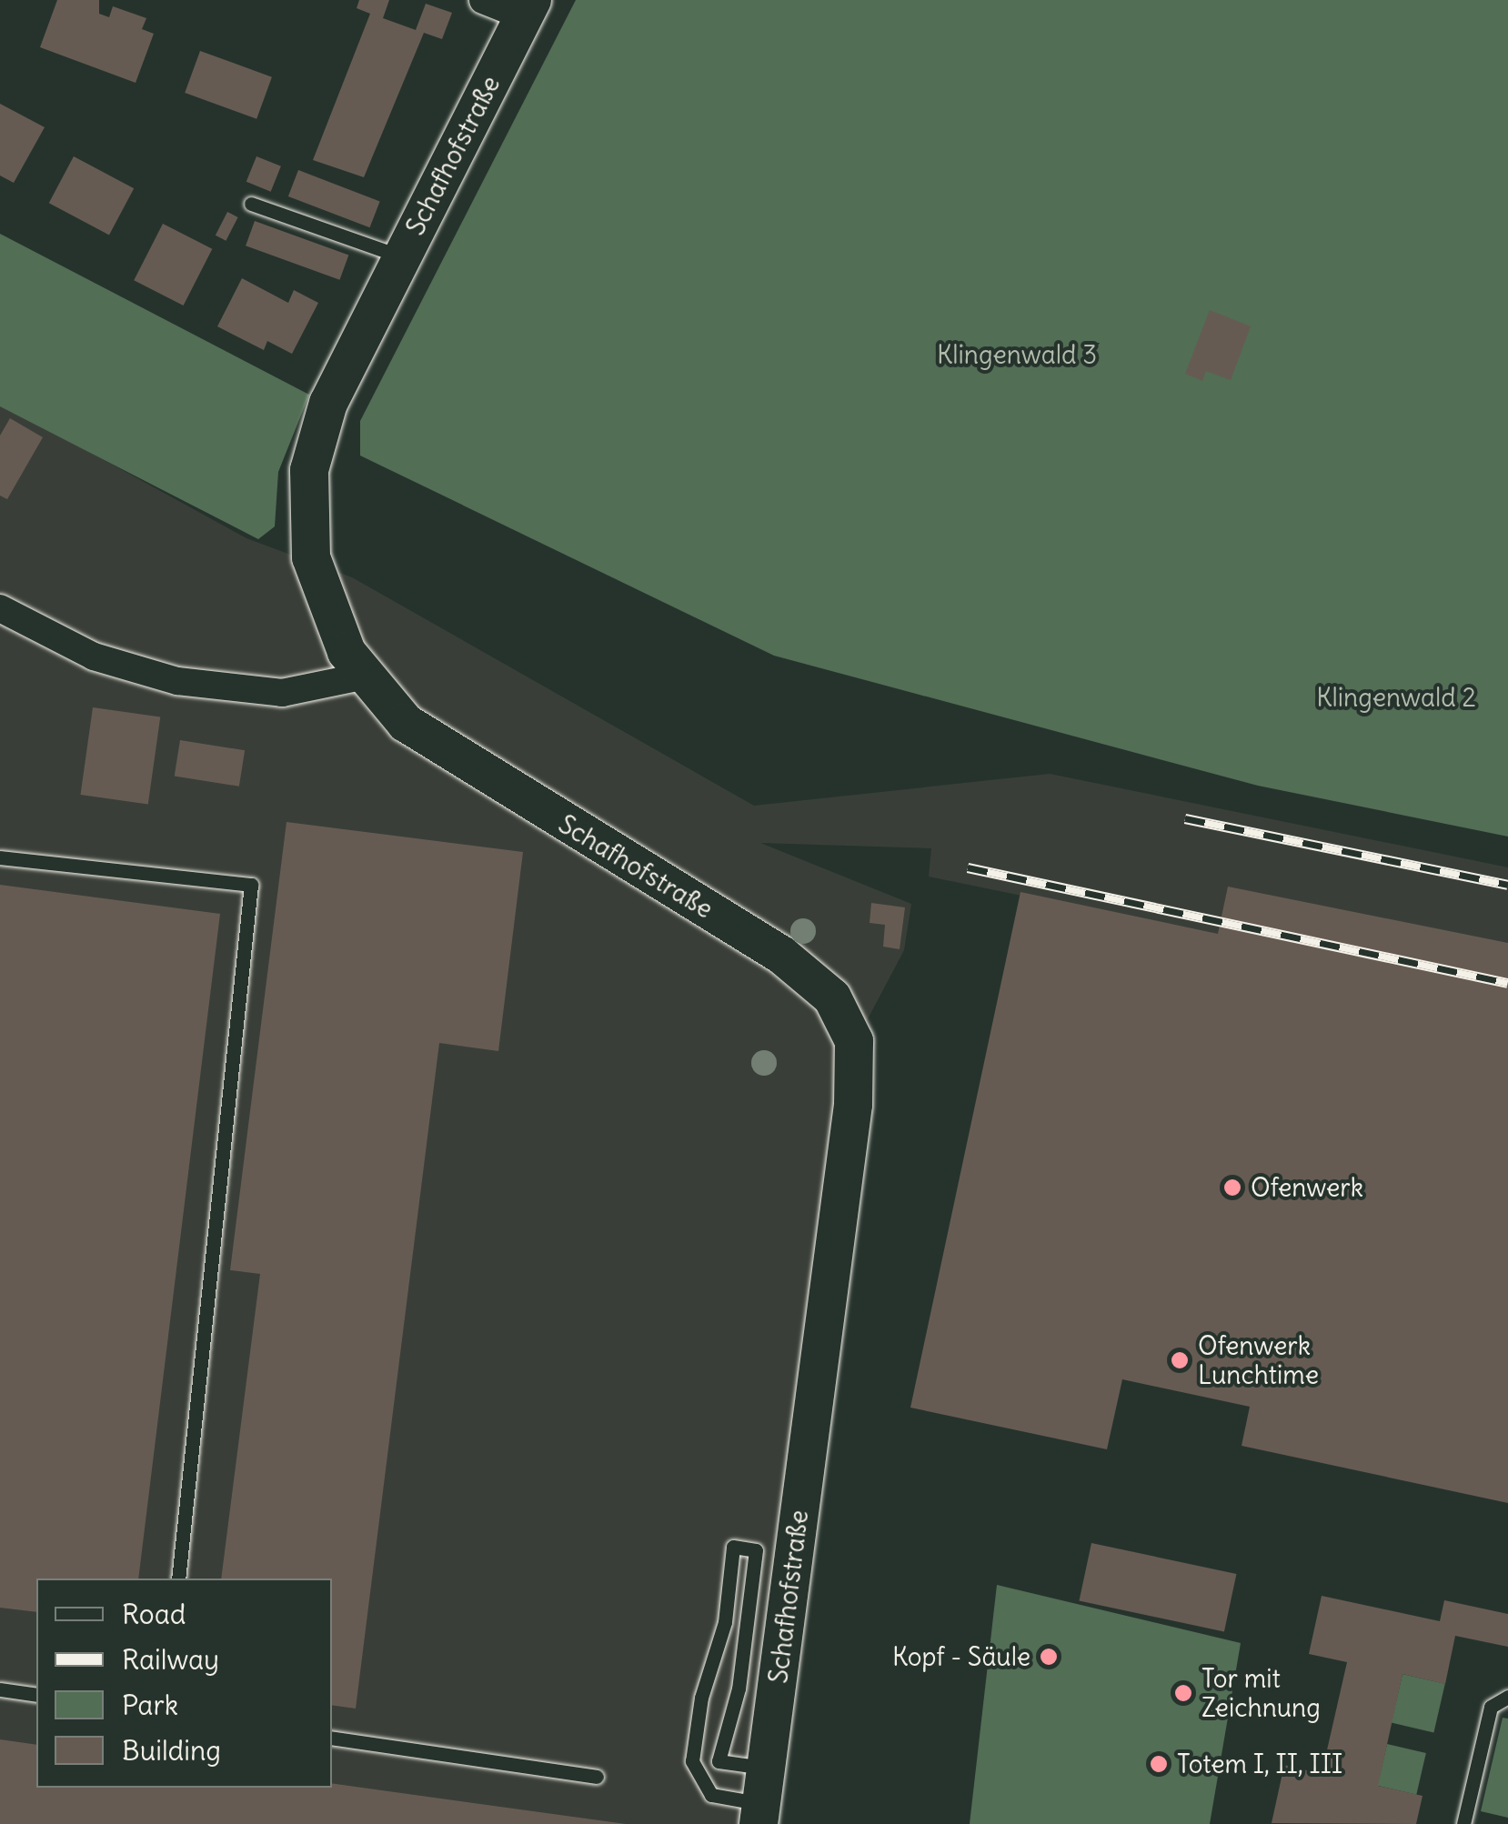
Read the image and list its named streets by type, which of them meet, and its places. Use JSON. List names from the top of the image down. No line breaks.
{"streets":{"street":["Schafhofstraße"]},"parks":["Klingenwald 3","Klingenwald 2"],"places":["Ofenwerk","Ofenwerk Lunchtime","Kopf - Säule","Tor mit Zeichnung","Totem I, II, III"],"legend":["Road","Railway","Park","Building"]}
